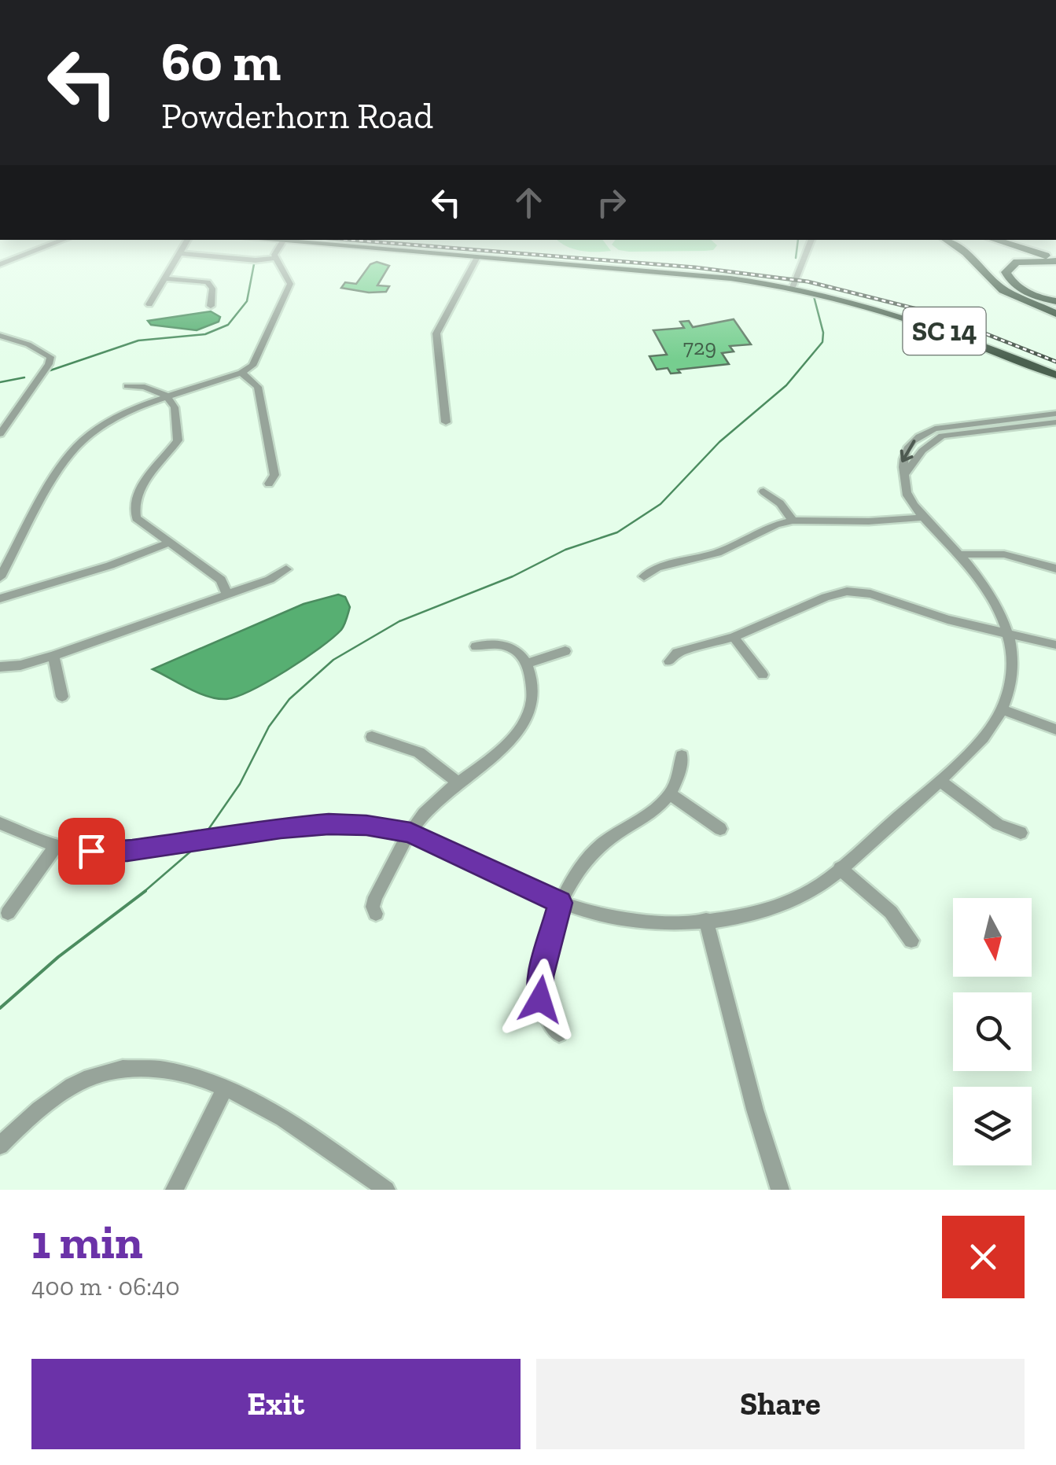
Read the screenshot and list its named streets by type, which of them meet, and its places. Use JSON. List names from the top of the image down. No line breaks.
{"streets":{"main road":["SC 14"]},"house_numbers":["729"],"north":"bottom","page":{"turn":["60 m","Powderhorn Road"],"heading":["1 min","400 m · 06:40"],"buttons":["Exit","Share"]}}
